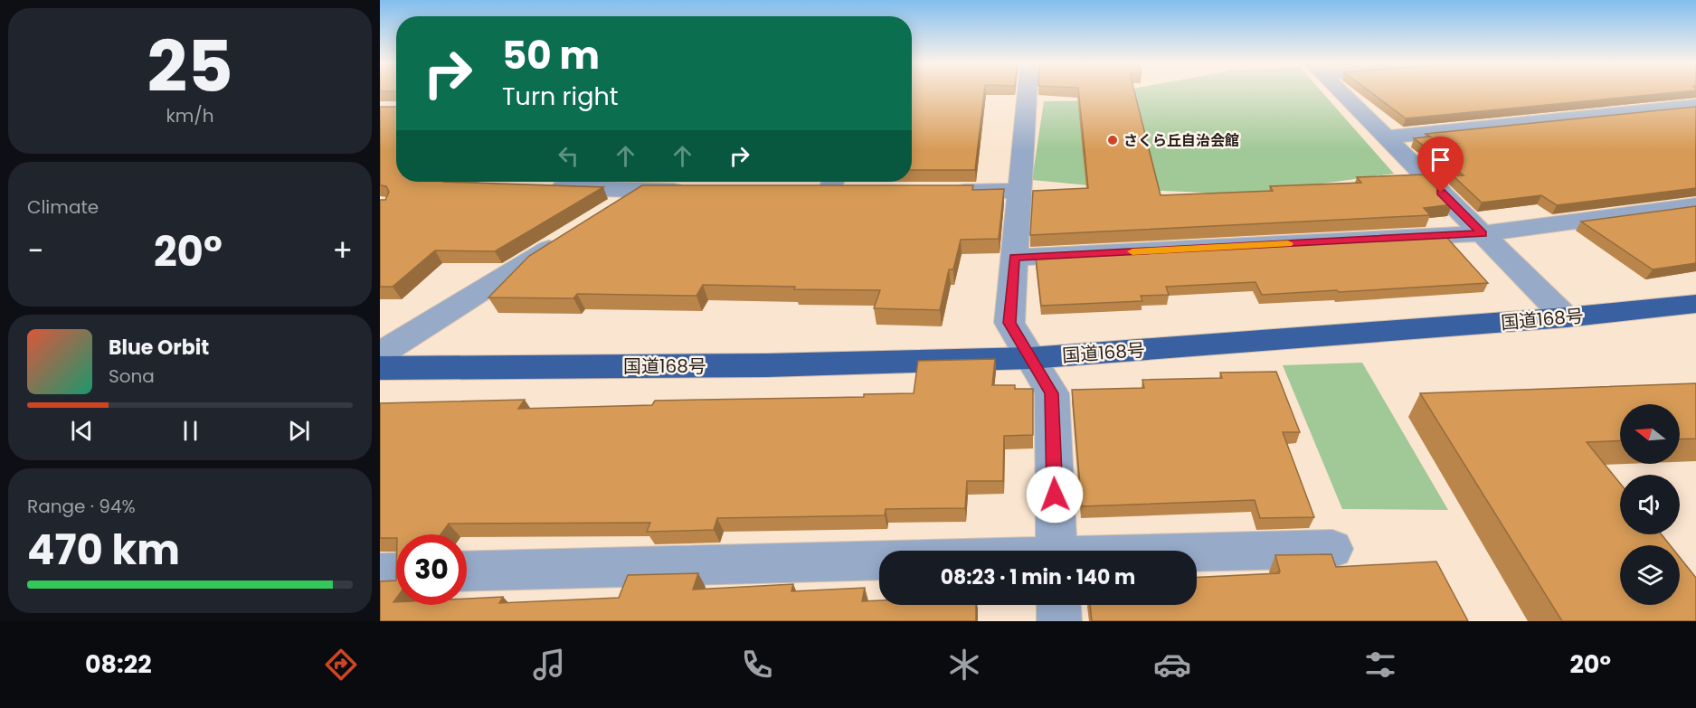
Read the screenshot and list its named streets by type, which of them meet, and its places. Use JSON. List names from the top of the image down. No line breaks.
{"streets":{"highway":["国道168号"]},"places":["さくら丘自治会館"],"north":"left","page":{"tile":[["25","km/h"],"Climate",["Range · 94%","470 km"]],"turn":["50 m","Turn right"],"heat":["−","20°","+"],"song":["Blue Orbit","Sona"],"limit":"30","trip":"08:23 · 1 min · 140 m","tabs":["08:22","20°"]}}
